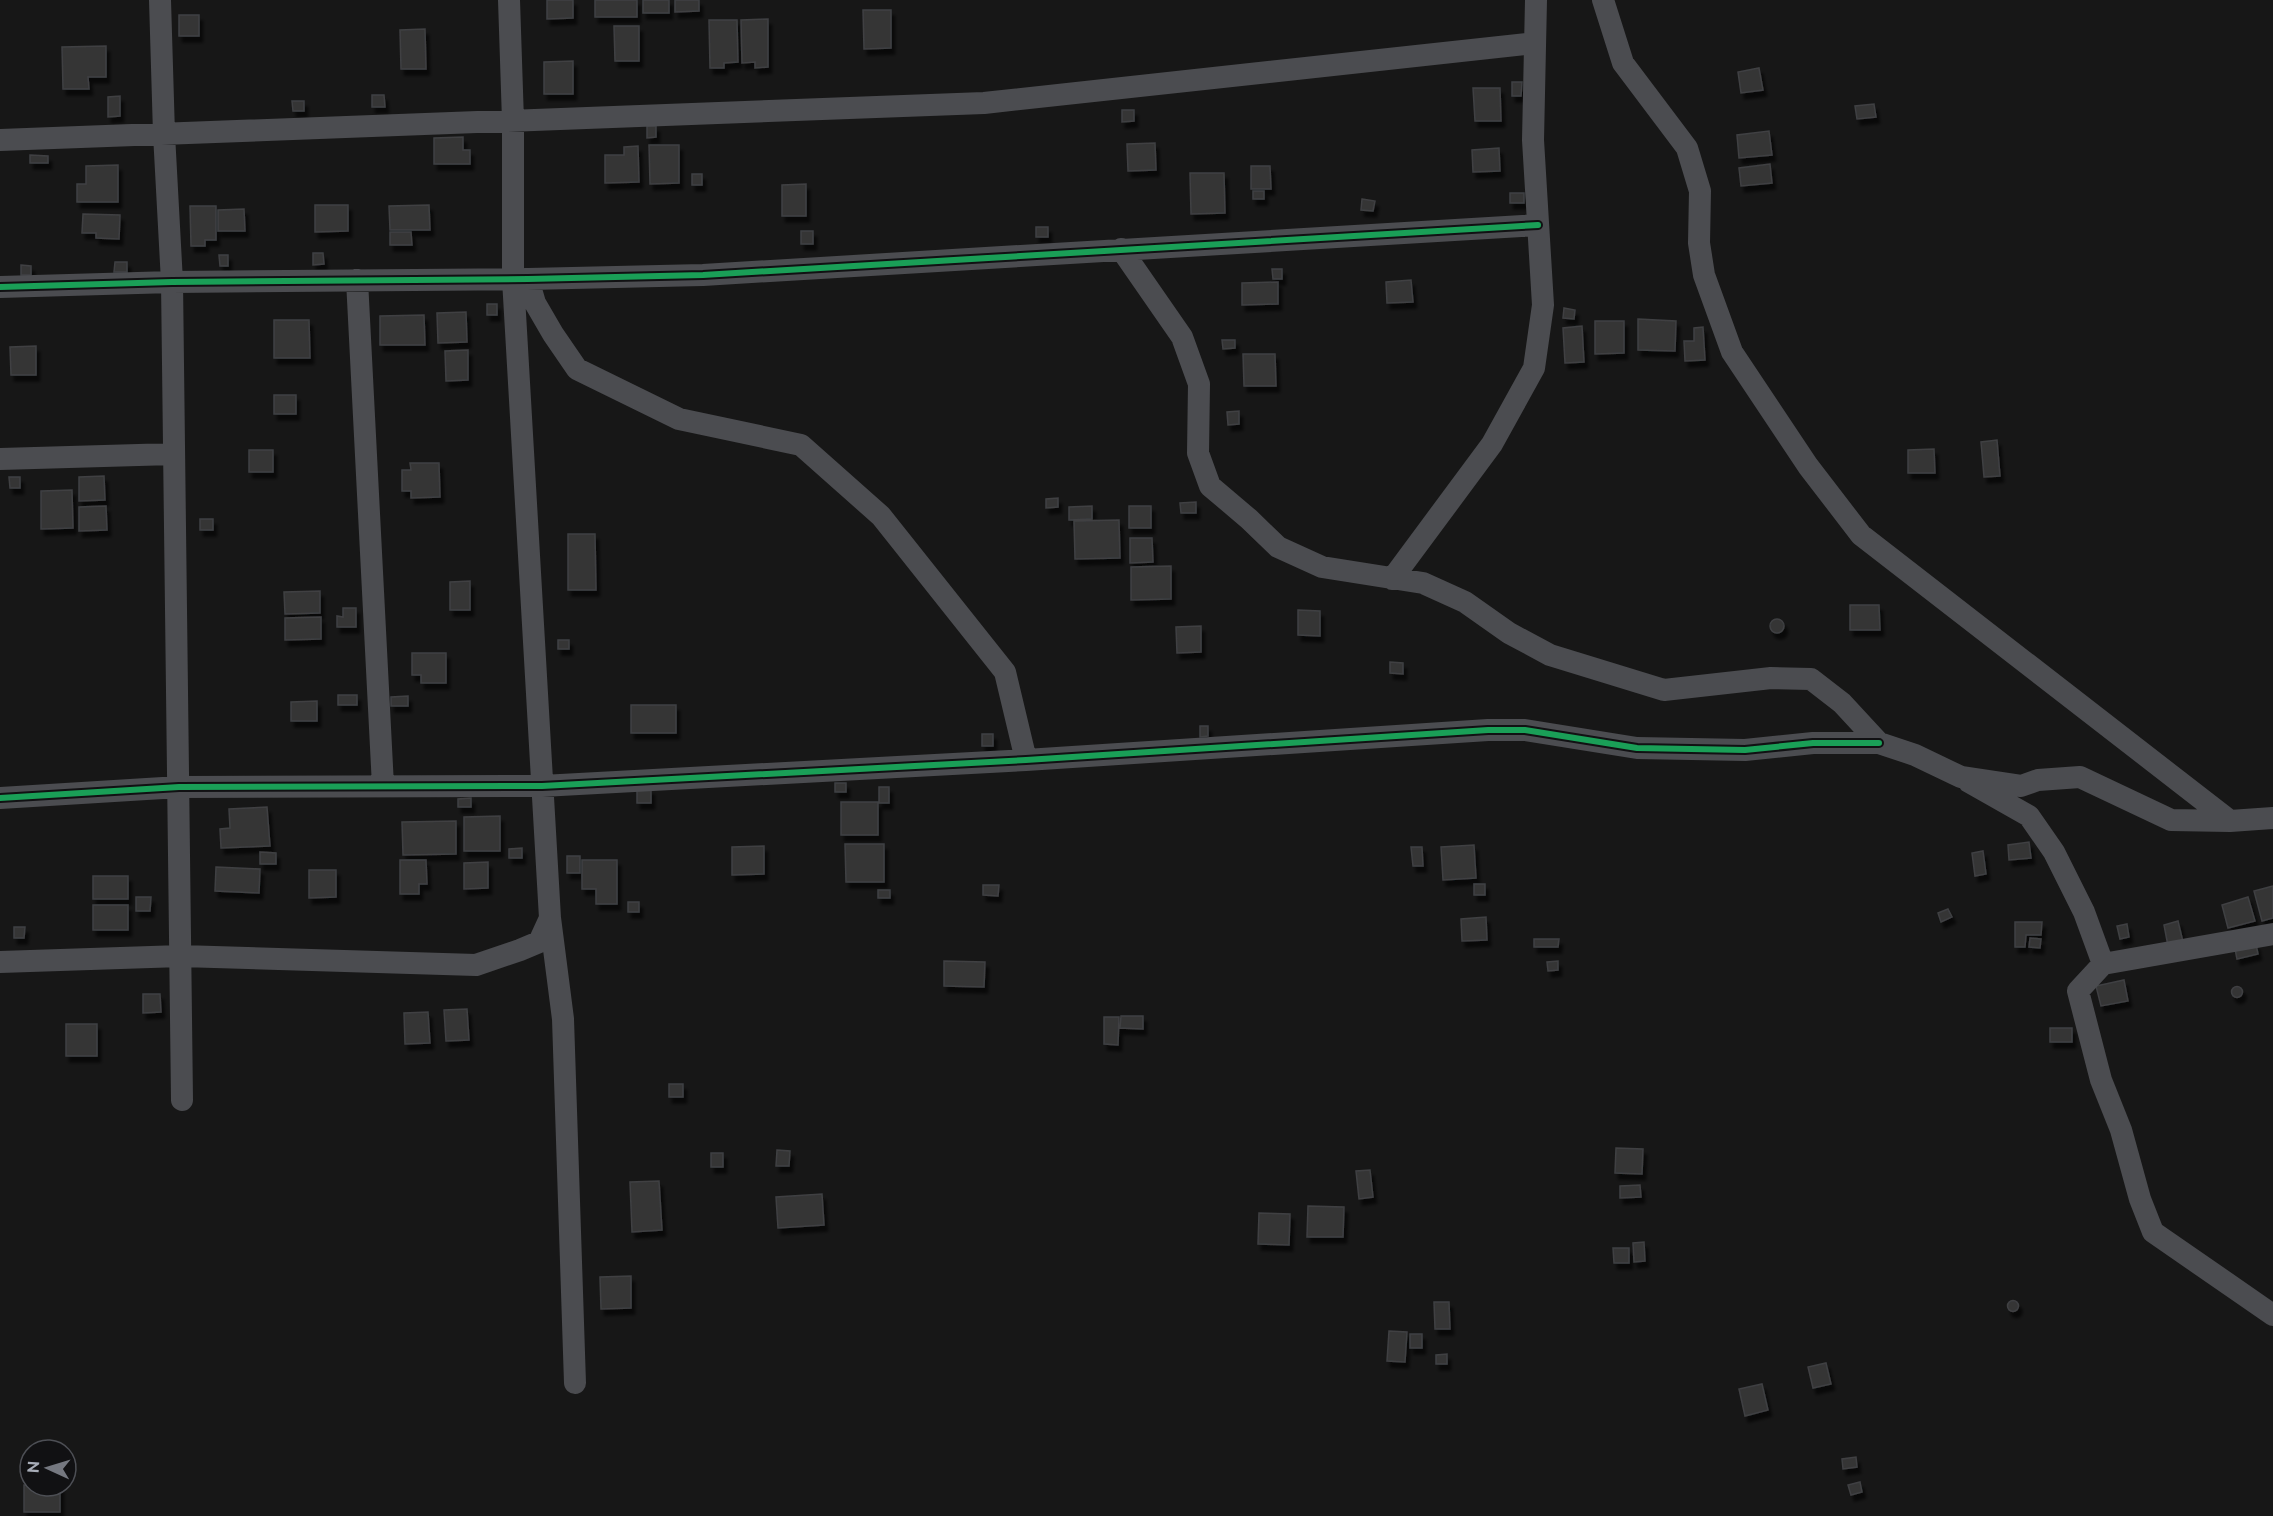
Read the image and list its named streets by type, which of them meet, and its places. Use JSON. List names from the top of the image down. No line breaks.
{"north":"left"}
